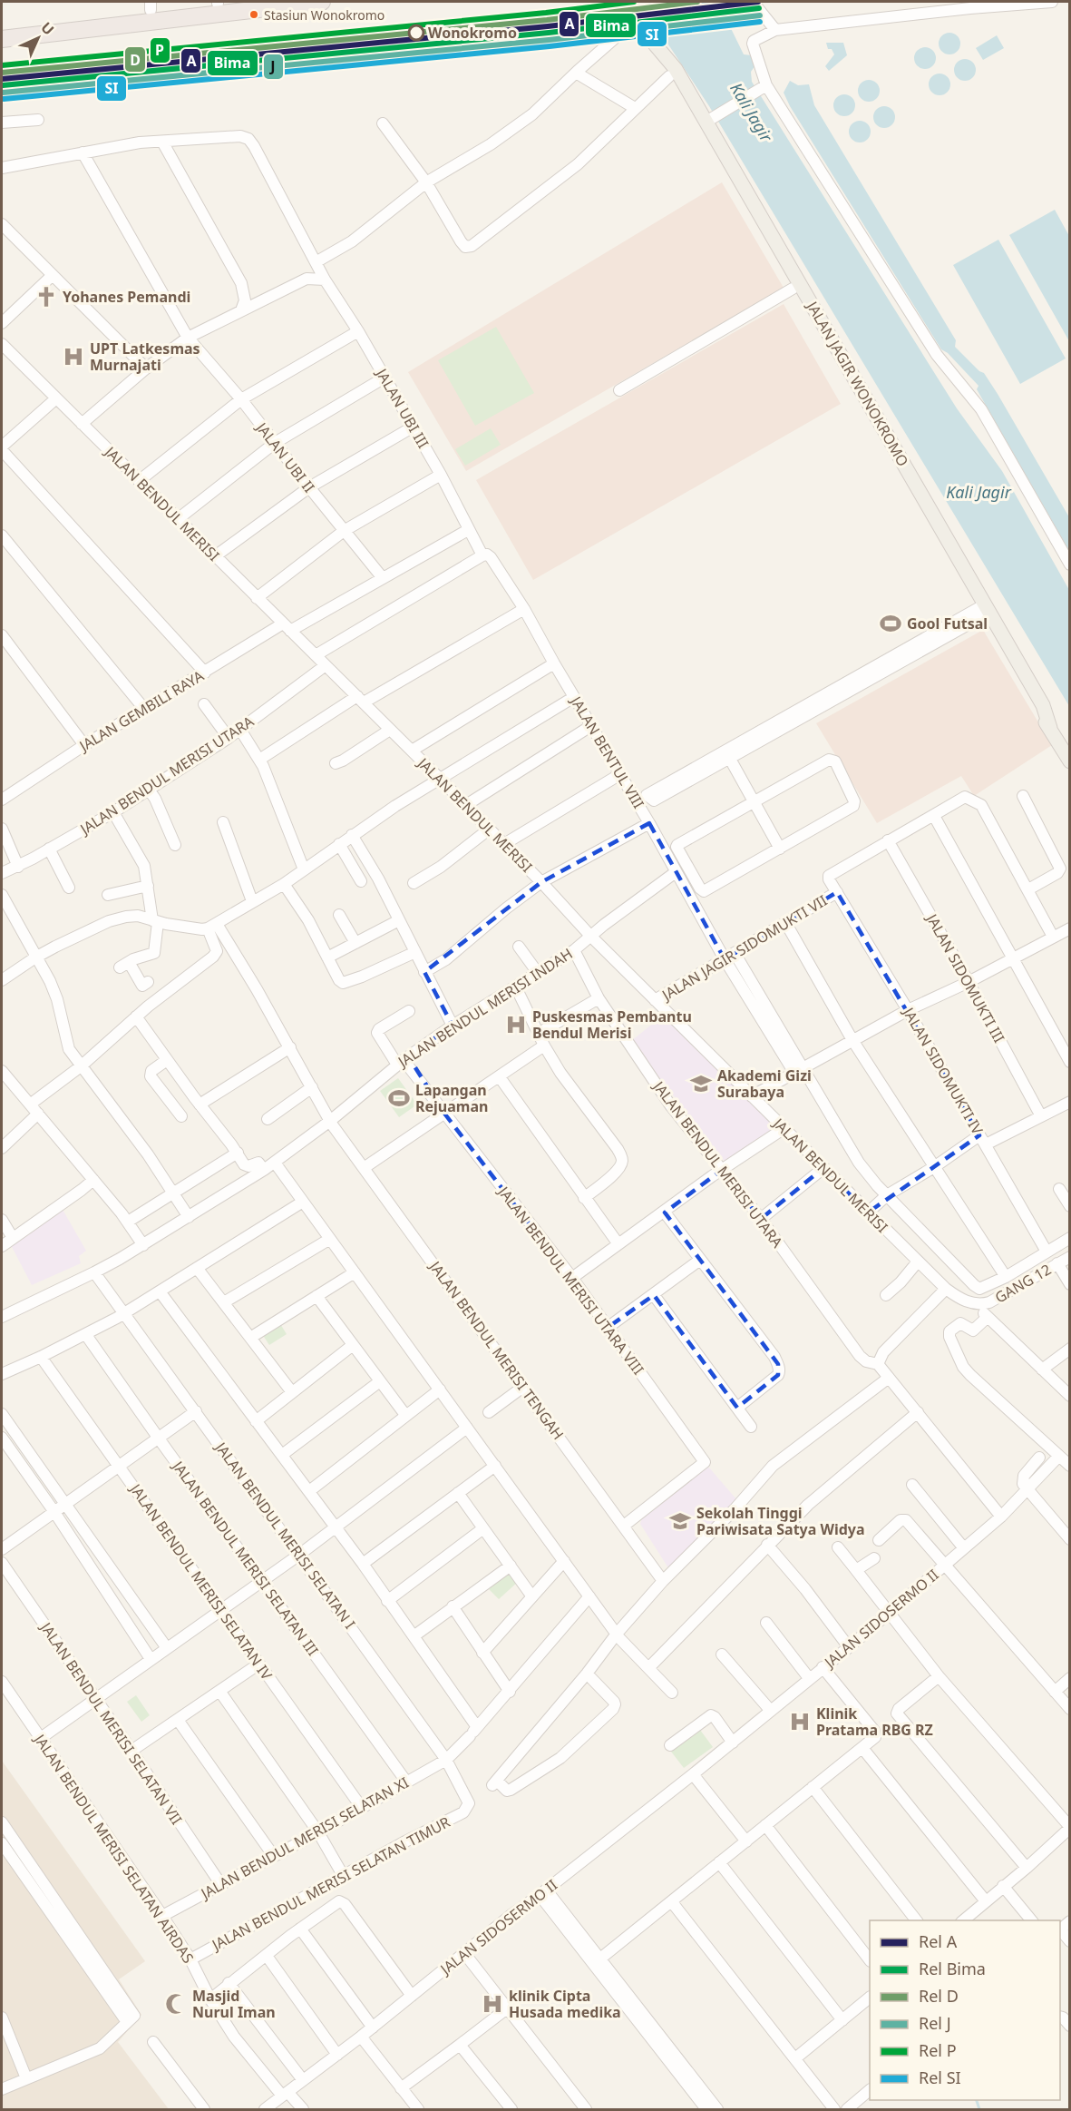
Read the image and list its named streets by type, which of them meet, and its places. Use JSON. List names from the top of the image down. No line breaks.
{"streets":{"main road":["JALAN JAGIR WONOKROMO"],"street":["JALAN UBI III","JALAN UBI II","JALAN BENDUL MERISI","JALAN GEMBILI RAYA","JALAN BENTUL VIII","JALAN BENDUL MERISI UTARA","JALAN JAGIR SIDOMUKTI VII","JALAN SIDOMUKTI III","JALAN BENDUL MERISI INDAH","JALAN SIDOMUKTI IV","JALAN BENDUL MERISI UTARA VIII","GANG 12","JALAN BENDUL MERISI TENGAH","JALAN BENDUL MERISI SELATAN I","JALAN BENDUL MERISI SELATAN III","JALAN BENDUL MERISI SELATAN IV","JALAN SIDOSERMO II","JALAN BENDUL MERISI SELATAN VII","JALAN BENDUL MERISI SELATAN XI","JALAN BENDUL MERISI SELATAN AIRDAS","JALAN BENDUL MERISI SELATAN TIMUR"]},"crossings":[["JALAN UBI III","JALAN GEMBILI RAYA"],["JALAN UBI III","JALAN BENTUL VIII"],["JALAN UBI II","JALAN GEMBILI RAYA"],["JALAN BENDUL MERISI","JALAN GEMBILI RAYA"],["JALAN BENDUL MERISI","JALAN BENDUL MERISI UTARA"],["JALAN BENDUL MERISI","JALAN JAGIR SIDOMUKTI VII"],["JALAN BENDUL MERISI","JALAN BENDUL MERISI INDAH"],["JALAN BENDUL MERISI","GANG 12"],["JALAN BENTUL VIII","JALAN JAGIR SIDOMUKTI VII"],["JALAN BENTUL VIII","JALAN BENDUL MERISI INDAH"],["JALAN BENDUL MERISI UTARA","JALAN BENDUL MERISI INDAH"],["JALAN BENDUL MERISI UTARA","JALAN SIDOSERMO II"],["JALAN JAGIR SIDOMUKTI VII","JALAN SIDOMUKTI III"],["JALAN JAGIR SIDOMUKTI VII","JALAN SIDOMUKTI IV"],["JALAN BENDUL MERISI INDAH","JALAN BENDUL MERISI UTARA VIII"],["JALAN BENDUL MERISI INDAH","JALAN BENDUL MERISI TENGAH"],["JALAN BENDUL MERISI INDAH","JALAN BENDUL MERISI SELATAN I"],["JALAN BENDUL MERISI UTARA VIII","JALAN BENDUL MERISI TENGAH"],["JALAN BENDUL MERISI SELATAN I","JALAN BENDUL MERISI SELATAN XI"],["JALAN BENDUL MERISI SELATAN I","JALAN BENDUL MERISI SELATAN TIMUR"],["JALAN BENDUL MERISI SELATAN III","JALAN BENDUL MERISI SELATAN XI"],["JALAN BENDUL MERISI SELATAN IV","JALAN BENDUL MERISI SELATAN XI"],["JALAN SIDOSERMO II","JALAN BENDUL MERISI SELATAN AIRDAS"],["JALAN BENDUL MERISI SELATAN VII","JALAN BENDUL MERISI SELATAN XI"],["JALAN BENDUL MERISI SELATAN XI","JALAN BENDUL MERISI SELATAN AIRDAS"],["JALAN BENDUL MERISI SELATAN AIRDAS","JALAN BENDUL MERISI SELATAN TIMUR"]],"water":["Kali Jagir"],"places":{"other":["Stasiun Wonokromo","Wonokromo"],"church":["Yohanes Pemandi"],"hospital":["UPT Latkesmas Murnajati","Puskesmas Pembantu Bendul Merisi","Klinik Pratama RBG RZ","klinik Cipta Husada medika"],"sports":["Gool Futsal","Lapangan Rejuaman"],"school or university":["Akademi Gizi Surabaya","Sekolah Tinggi Pariwisata Satya Widya"],"mosque":["Masjid Nurul Iman"]},"lines":["rail line A","rail line D","rail line P","rail line Bima","rail line J","rail line SI"],"legend":["Rel A","Rel Bima","Rel D","Rel J","Rel P","Rel SI"],"north":"top right"}
